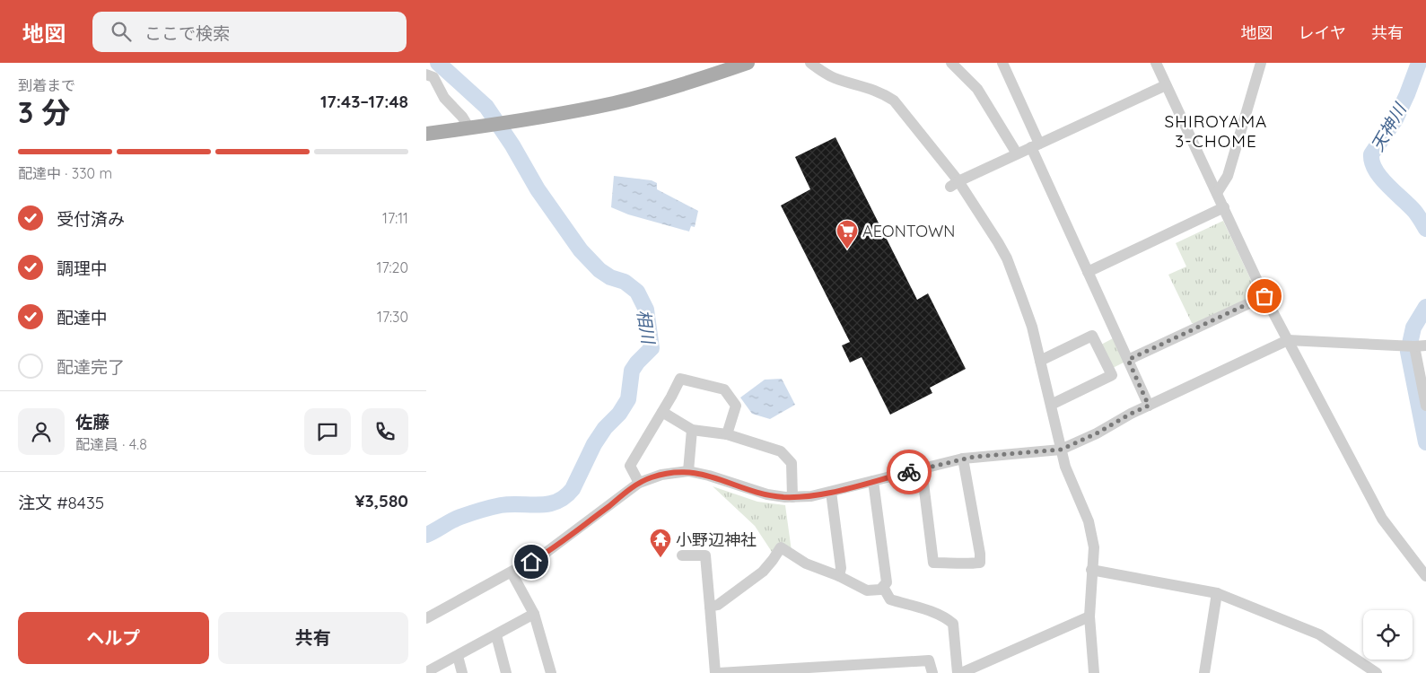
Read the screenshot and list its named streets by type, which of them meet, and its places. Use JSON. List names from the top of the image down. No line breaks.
{"districts":["SHIROYAMA 3-CHOME"],"water":["天神川","相川"],"places":{"supermarket":["AEONTOWN"],"temple":["小野辺神社"]},"page":{"header":"地図","search":"ここで検索","nav":["地図","レイヤ","共有"],"heading":["3 分","到着まで","17:43–17:48"],"panel":["佐藤","配達員 · 4.8","注文 #8435","¥3,580"],"bar":"配達中 · 330 m","list":[["受付済み","17:11"],["調理中","17:20"],["配達中","17:30"],"配達完了"],"buttons":["ヘルプ","共有"]}}
